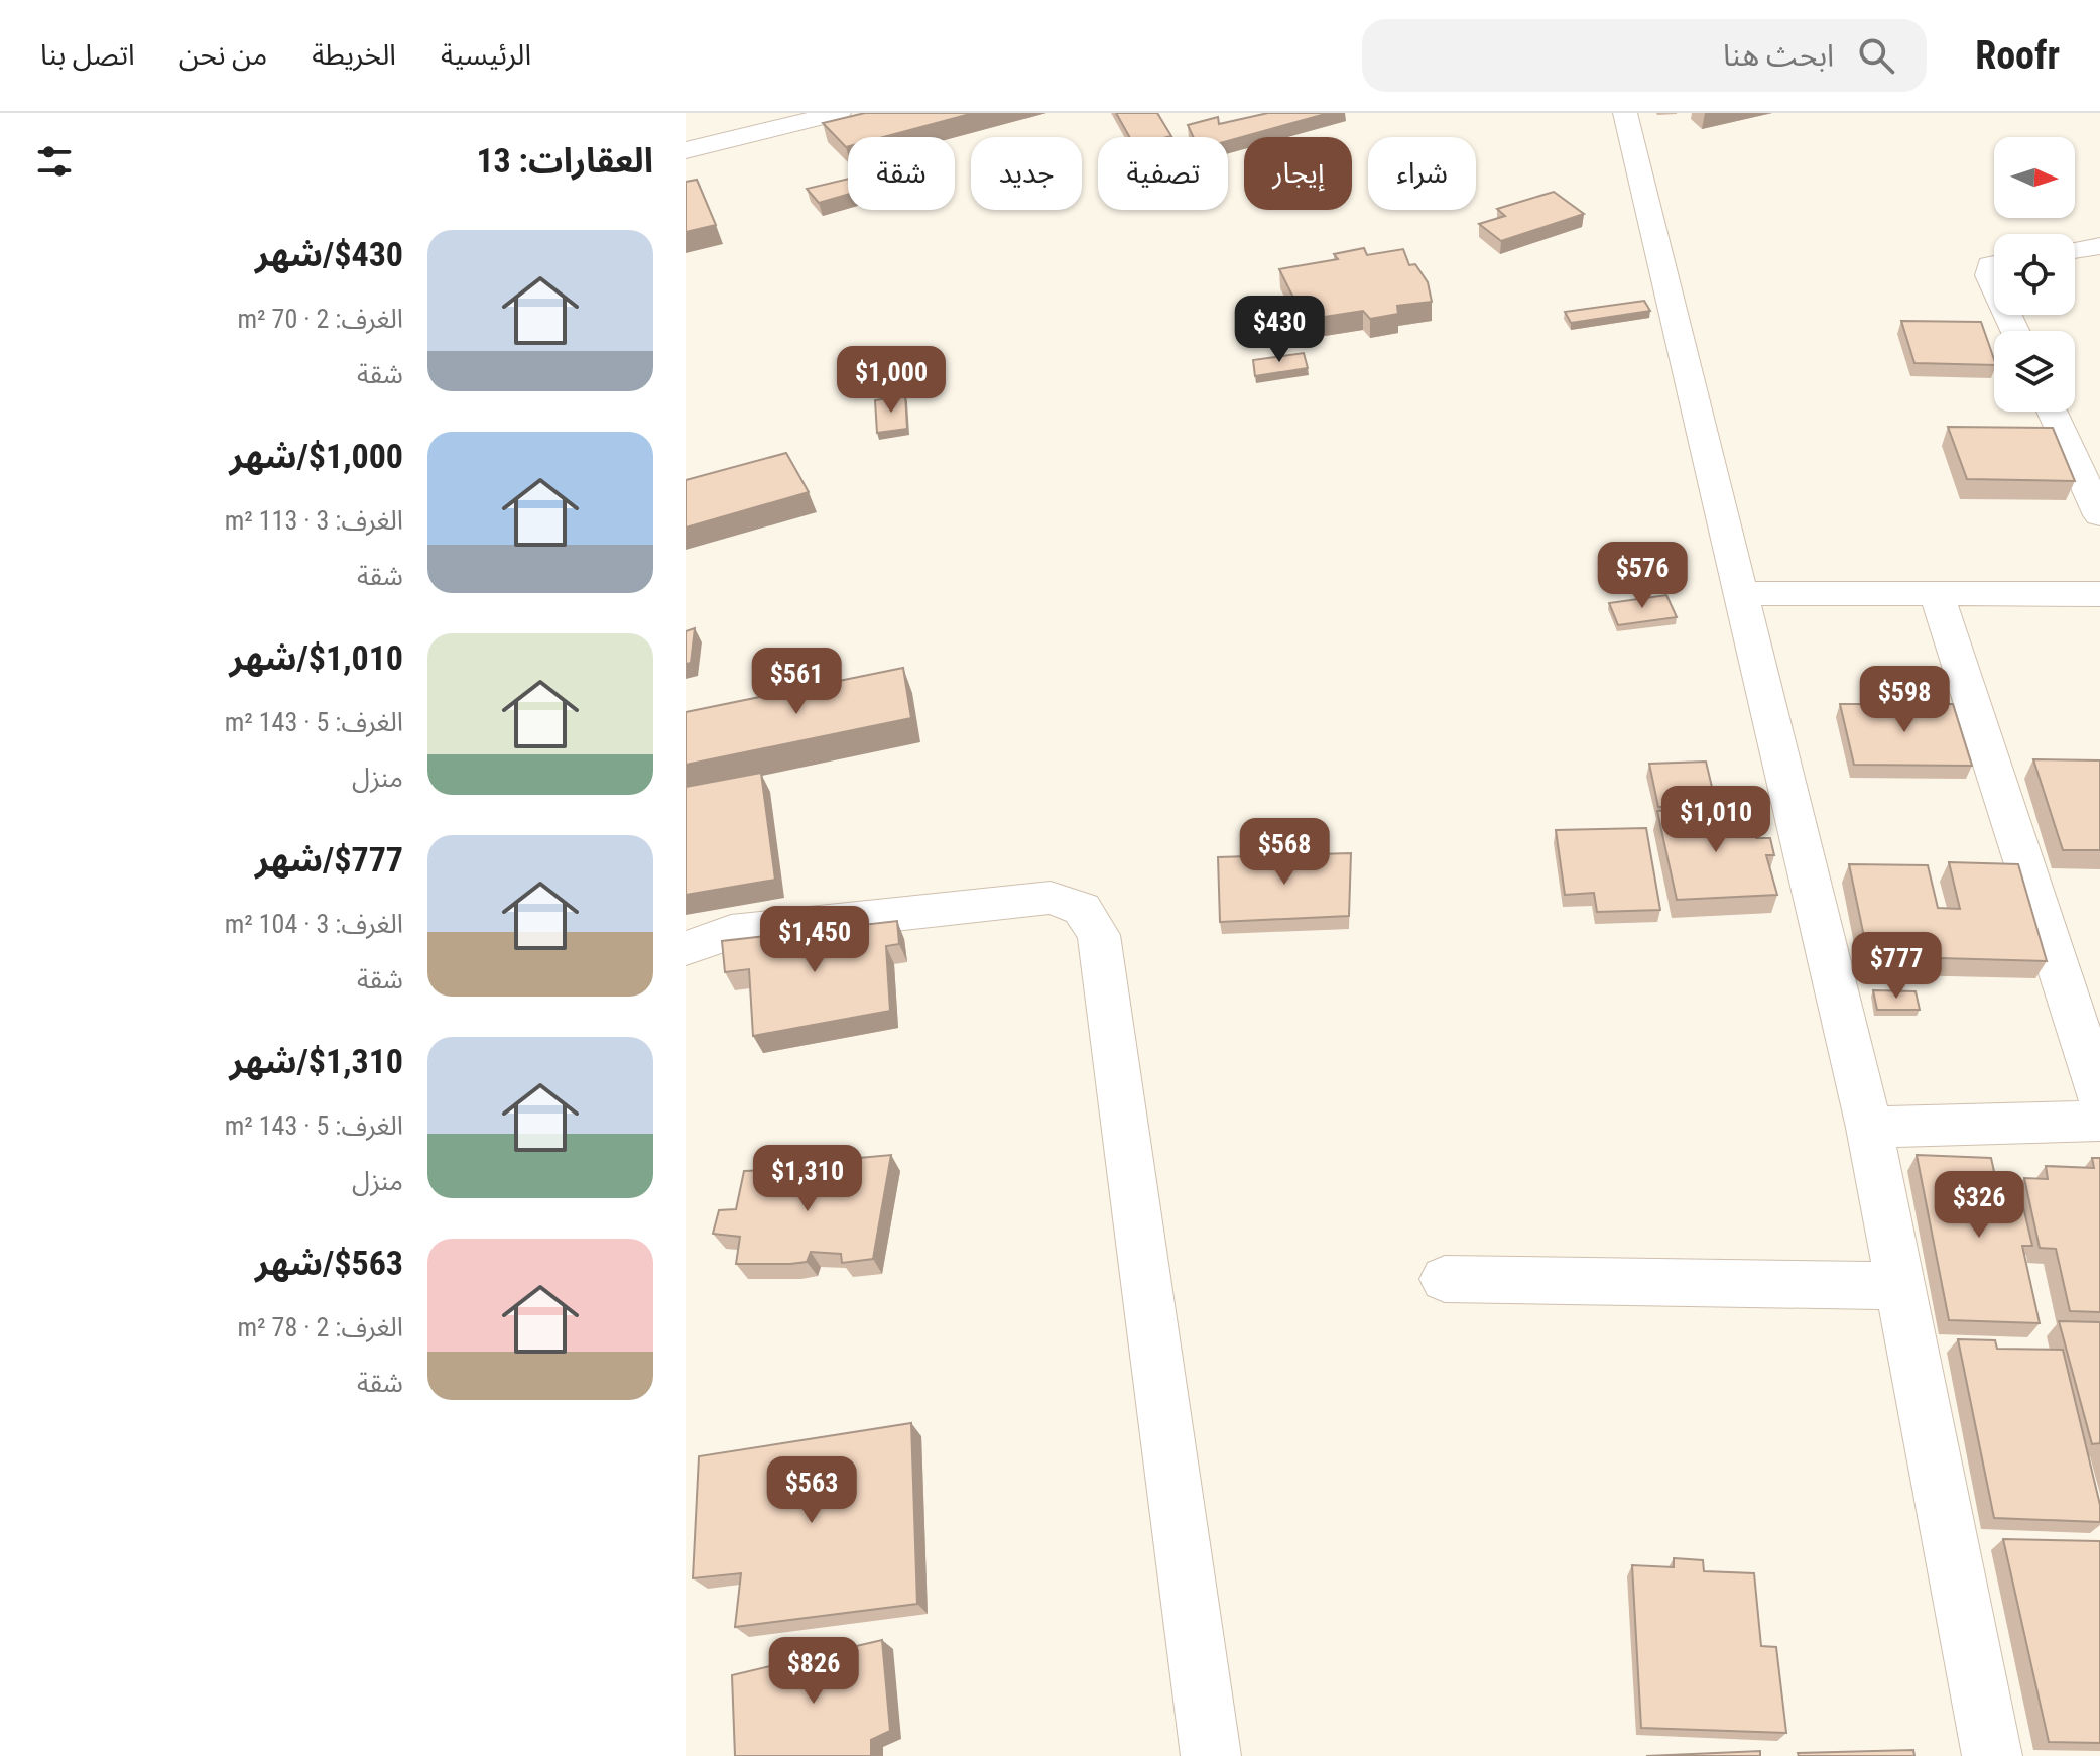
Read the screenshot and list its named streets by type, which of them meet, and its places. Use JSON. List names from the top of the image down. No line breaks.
{"north":"right","page":{"header":"Roofr","search":"ابحث هنا","nav":["الرئيسية","الخريطة","من نحن","اتصل بنا"],"heading":"العقارات: 13","chip":["شراء","إيجار","تصفية","جديد","شقة"],"list":[{"name":"$430/شهر","note":"الغرف: 2 · 70 m² · شقة"},{"name":"$1,000/شهر","note":"الغرف: 3 · 113 m² · شقة"},{"name":"$1,010/شهر","note":"الغرف: 5 · 143 m² · منزل"},{"name":"$777/شهر","note":"الغرف: 3 · 104 m² · شقة"},{"name":"$1,310/شهر","note":"الغرف: 5 · 143 m² · منزل"},{"name":"$563/شهر","note":"الغرف: 2 · 78 m² · شقة"}],"price":["$430","$1,000","$576","$561","$598","$1,010","$568","$1,450","$777","$1,310","$326","$563","$826"]}}
